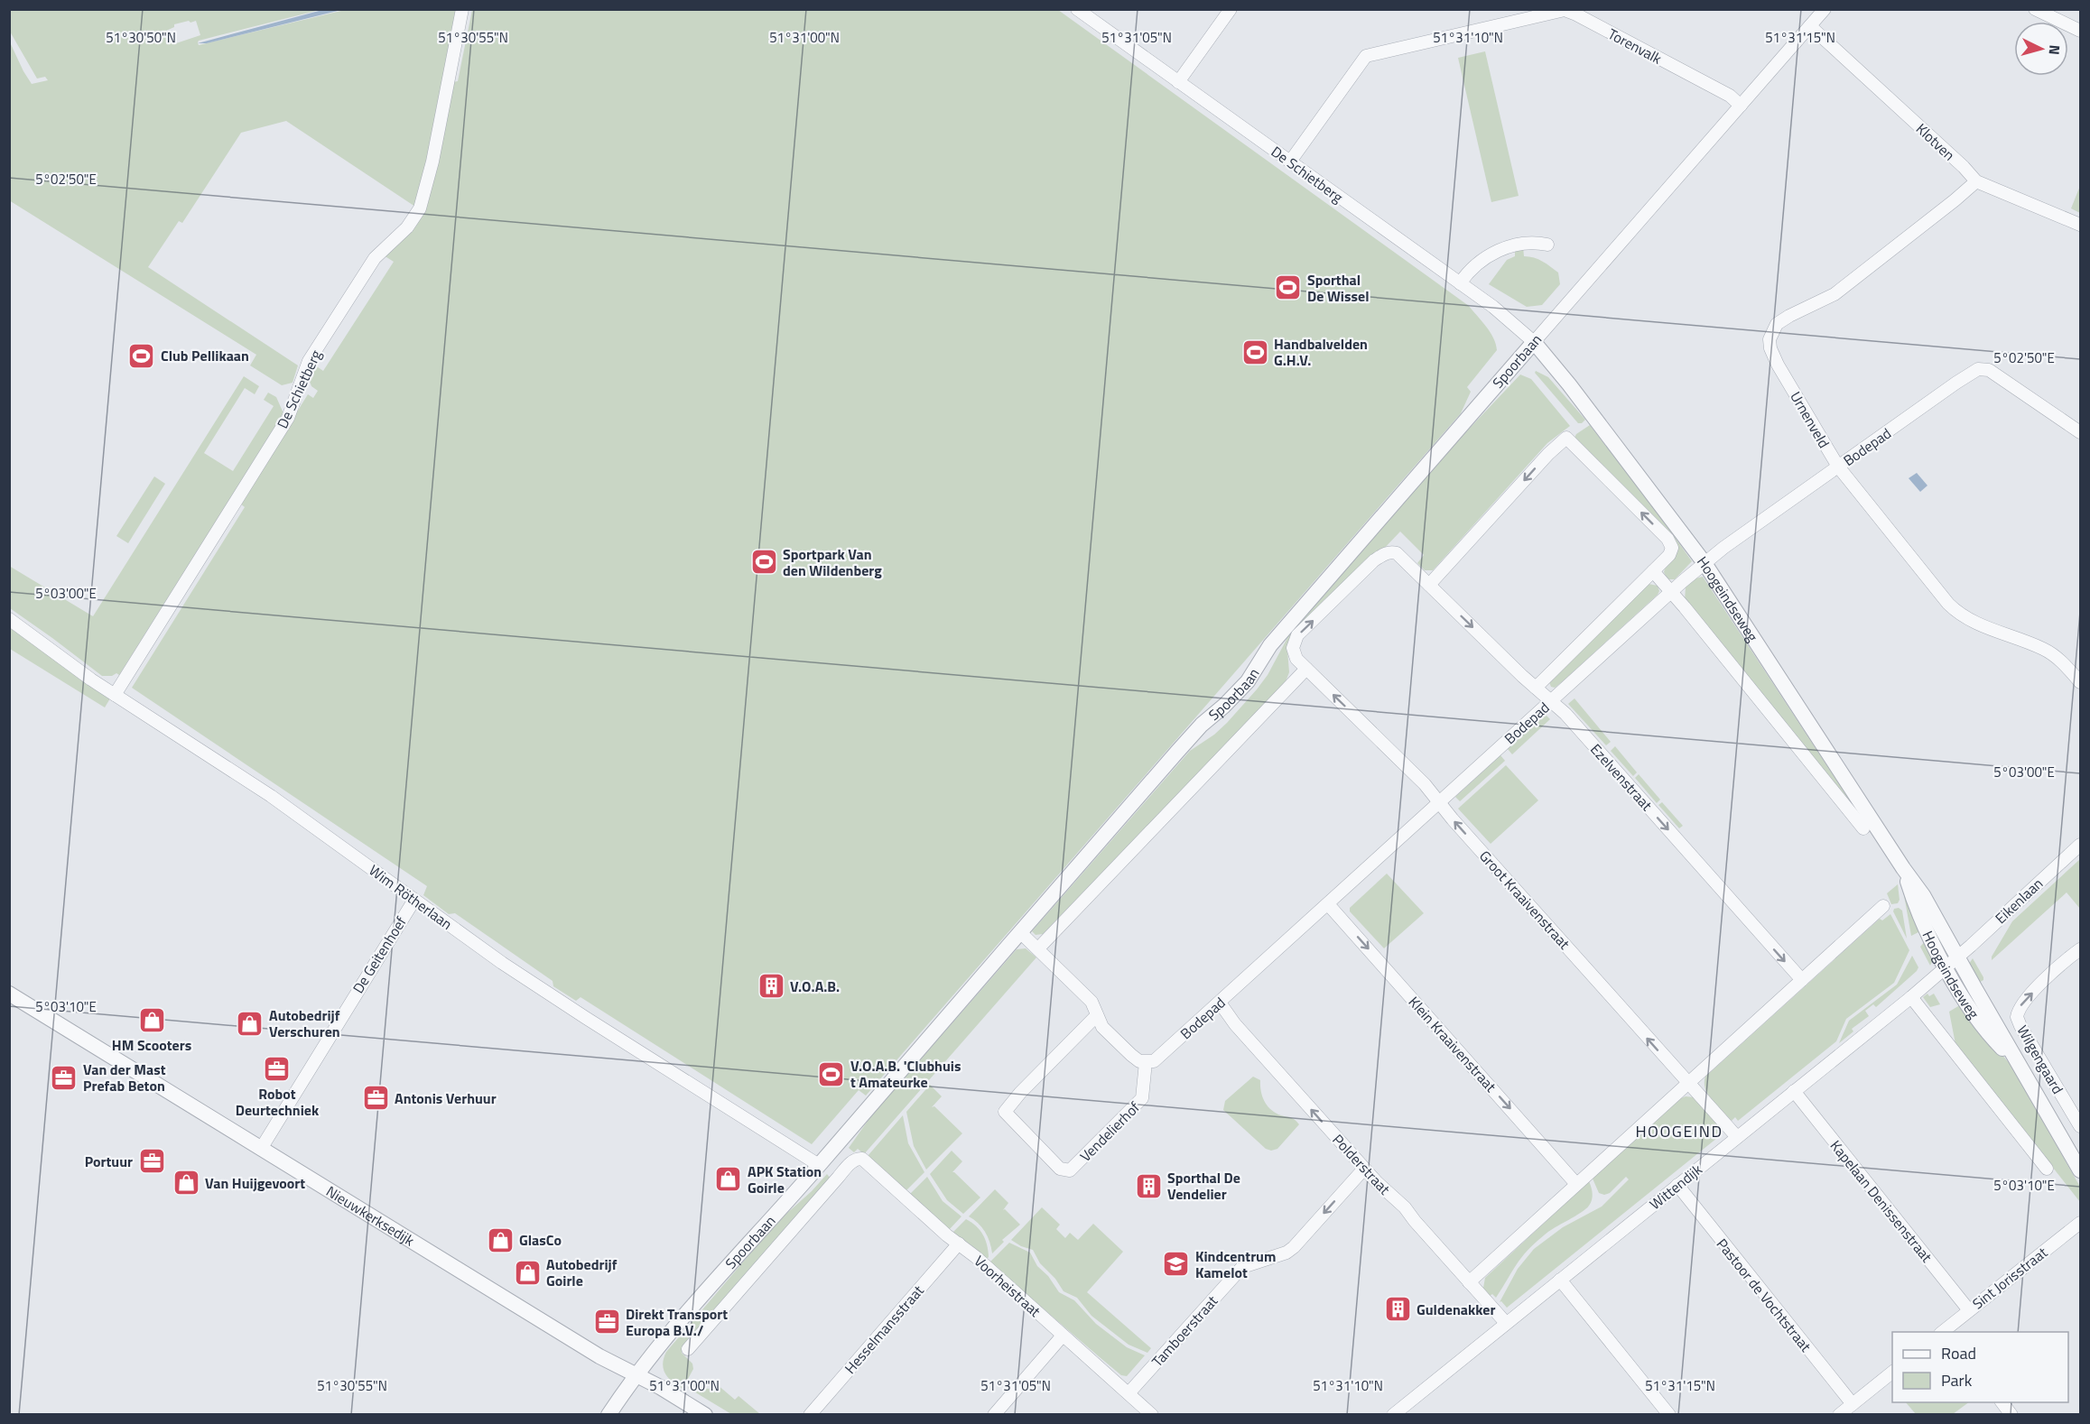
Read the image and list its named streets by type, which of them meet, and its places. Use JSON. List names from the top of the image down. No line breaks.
{"streets":{"street":["Torenvalk","Klotven","De Schietberg","Spoorbaan","Urnenveld","Bodepad","Hoogeindseweg","Ezelvenstraat","Wim Rötherlaan","Groot Kraaivenstraat","Eikenlaan","De Geitenhoef","Klein Kraaivenstraat","Wilgengaard","Vendelierhof","Polderstraat","Wittendijk","Kapelaan Denissenstraat","Nieuwkerksedijk","Sint Jorisstraat","Voorheistraat","Pastoor de Vochtstraat","Hesselmansstraat","Tamboerstraat"]},"crossings":[["Torenvalk","De Schietberg"],["Torenvalk","Spoorbaan"],["Klotven","Spoorbaan"],["Klotven","Urnenveld"],["De Schietberg","Spoorbaan"],["De Schietberg","Hoogeindseweg"],["De Schietberg","Wim Rötherlaan"],["Spoorbaan","Hoogeindseweg"],["Spoorbaan","Wim Rötherlaan"],["Spoorbaan","Nieuwkerksedijk"],["Spoorbaan","Voorheistraat"],["Urnenveld","Bodepad"],["Bodepad","Hoogeindseweg"],["Bodepad","Ezelvenstraat"],["Bodepad","Groot Kraaivenstraat"],["Bodepad","Klein Kraaivenstraat"],["Bodepad","Vendelierhof"],["Bodepad","Polderstraat"],["Hoogeindseweg","Eikenlaan"],["Hoogeindseweg","Wittendijk"],["Wim Rötherlaan","De Geitenhoef"],["Groot Kraaivenstraat","Wittendijk"],["Eikenlaan","Wittendijk"],["De Geitenhoef","Nieuwkerksedijk"],["Polderstraat","Wittendijk"],["Polderstraat","Tamboerstraat"],["Wittendijk","Kapelaan Denissenstraat"],["Wittendijk","Pastoor de Vochtstraat"],["Kapelaan Denissenstraat","Sint Jorisstraat"],["Voorheistraat","Hesselmansstraat"],["Voorheistraat","Tamboerstraat"]],"one_way":["Ezelvenstraat","Groot Kraaivenstraat","Klein Kraaivenstraat","Wilgengaard","Polderstraat","Tamboerstraat"],"districts":["HOOGEIND"],"places":{"sports":["Sporthal De Wissel","Handbalvelden G.H.V.","Club Pellikaan","Sportpark Van den Wildenberg","V.O.A.B. 'Clubhuis t Amateurke"],"building":["V.O.A.B.","Sporthal De Vendelier","Guldenakker"],"shop":["HM Scooters","Autobedrijf Verschuren","APK Station Goirle","Van Huijgevoort","GlasCo","Autobedrijf Goirle"],"office":["Robot Deurtechniek","Van der Mast Prefab Beton","Antonis Verhuur","Portuur","Direkt Transport Europa B.V./"],"school or university":["Kindcentrum Kamelot"]},"legend":["Road","Park"],"north":"right","coordinates":["51°30'50\"N","51°30'55\"N","51°31'00\"N","51°31'05\"N","51°31'10\"N","51°31'15\"N","5°02'50\"E","5°03'00\"E","5°03'10\"E"]}
